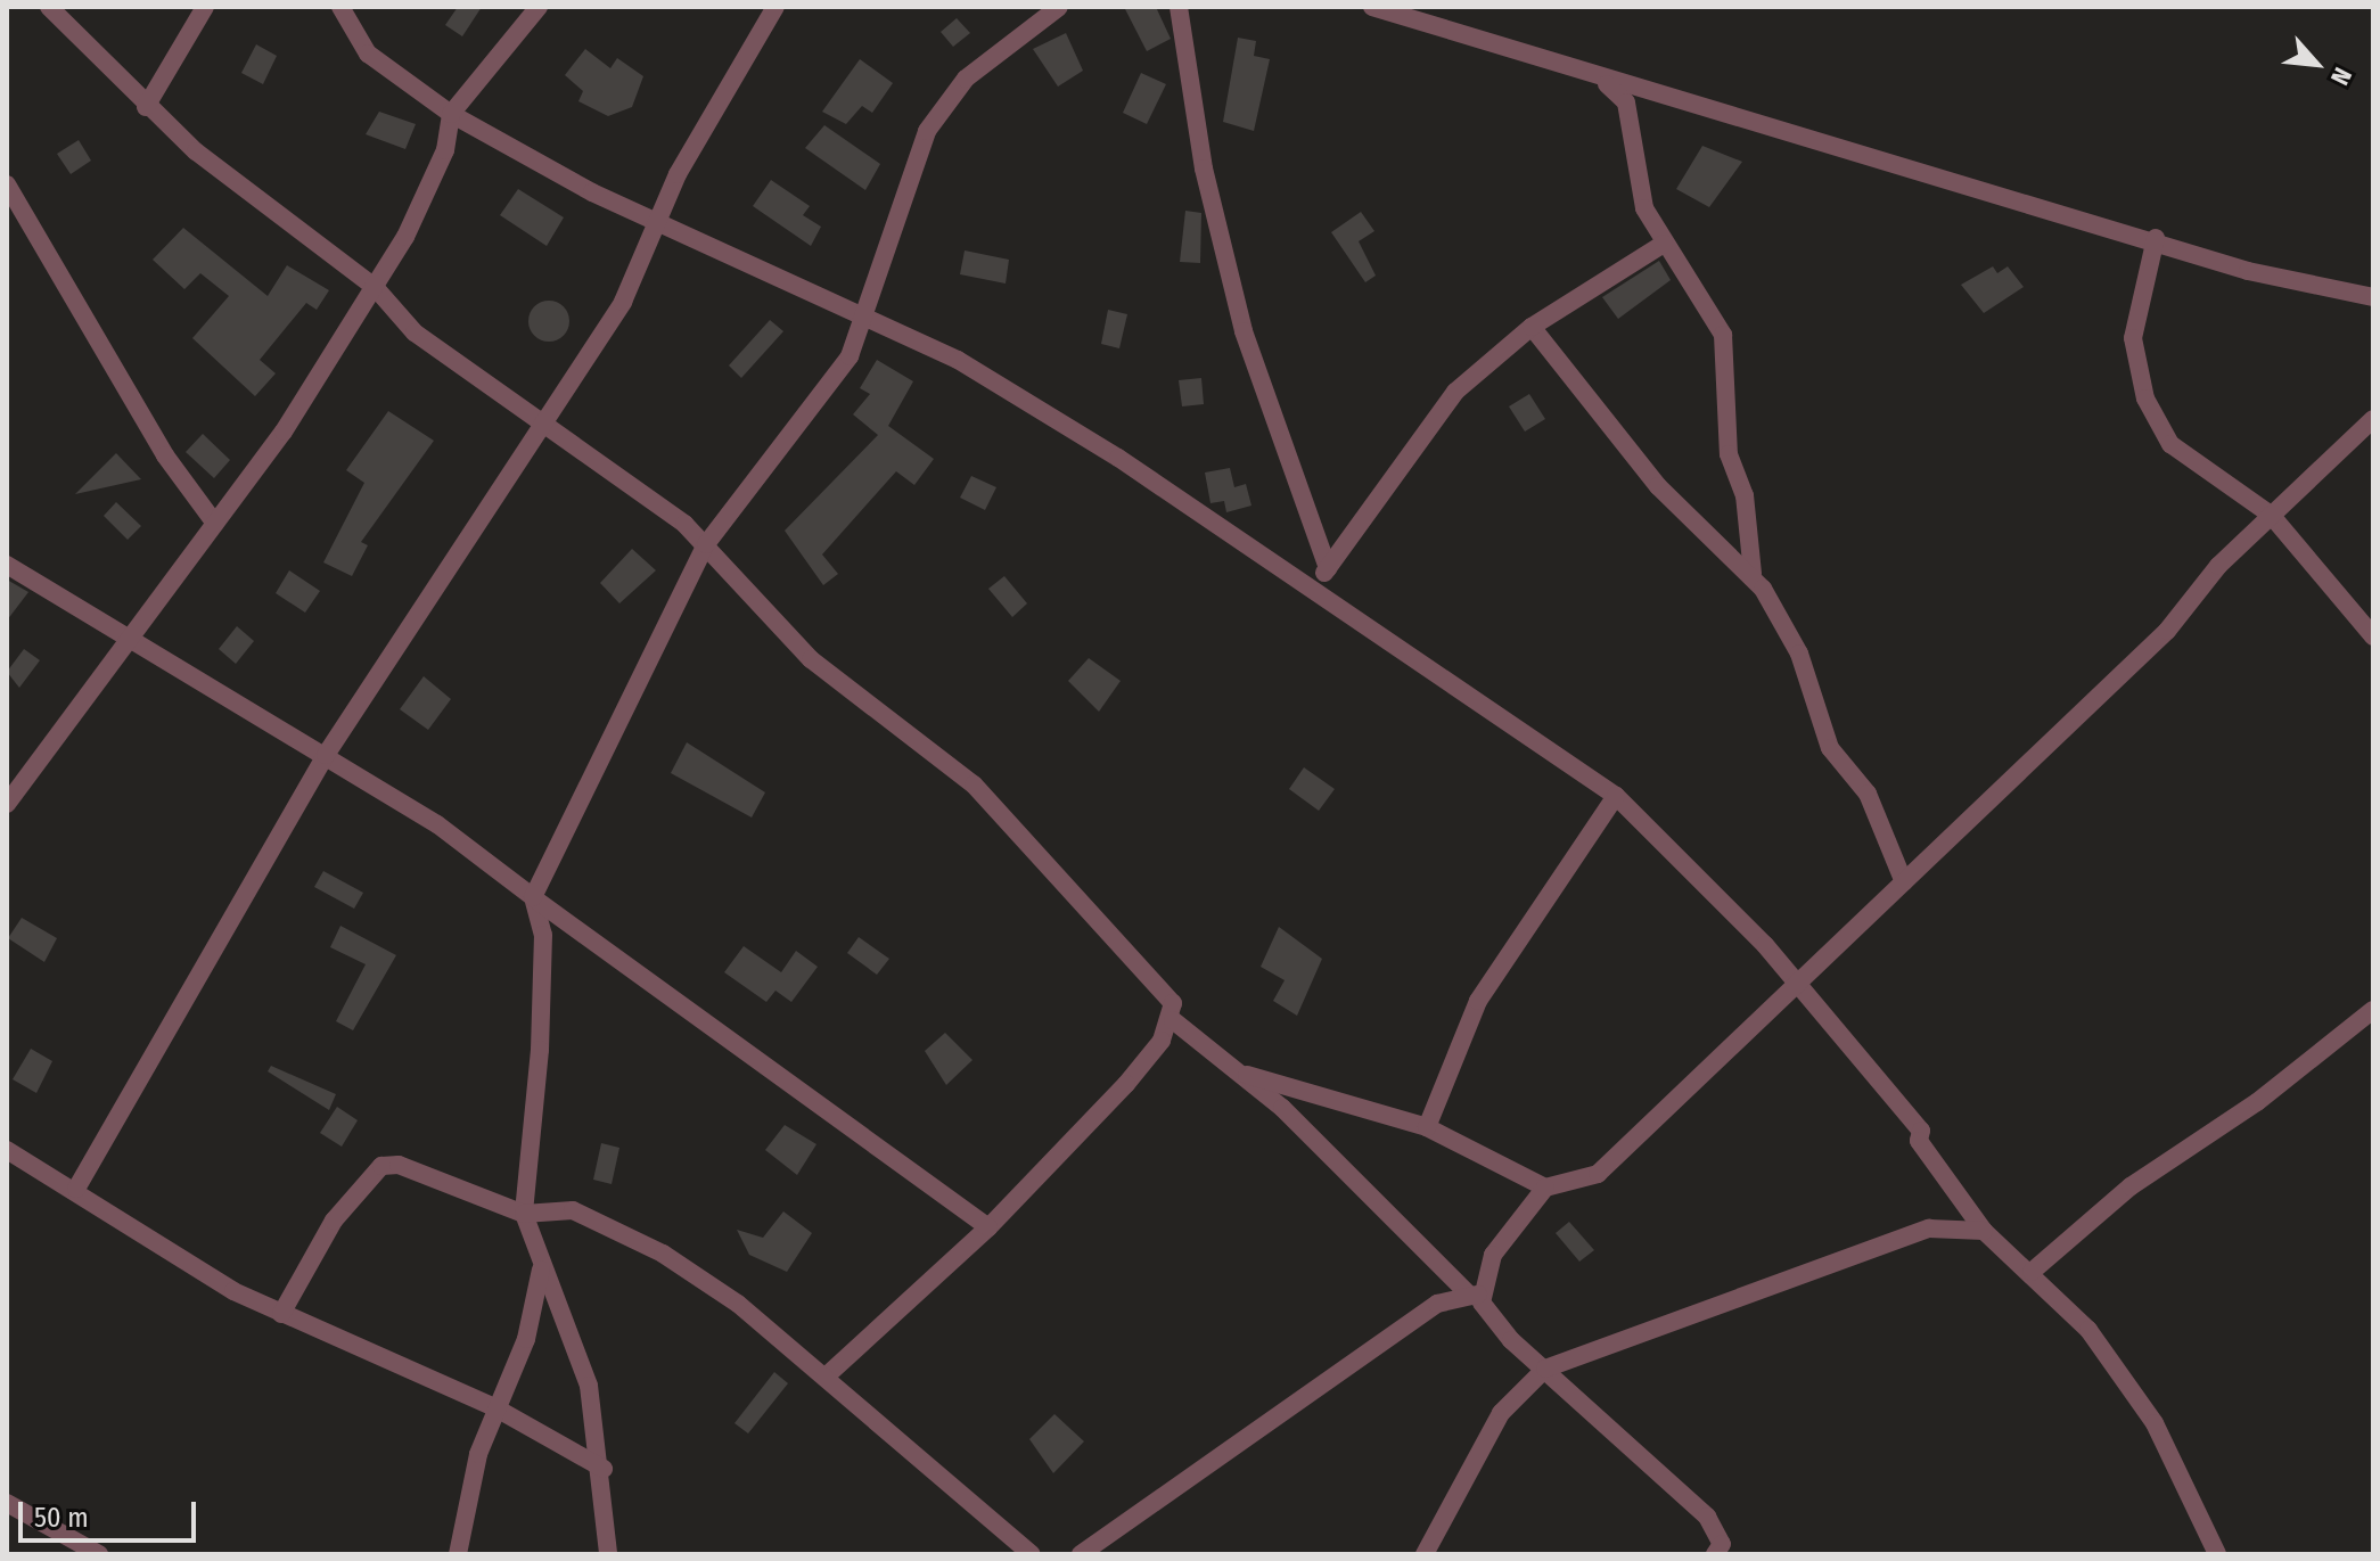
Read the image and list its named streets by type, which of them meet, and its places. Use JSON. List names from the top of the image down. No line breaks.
{"scale_bar":"50 m","north":"bottom right"}
